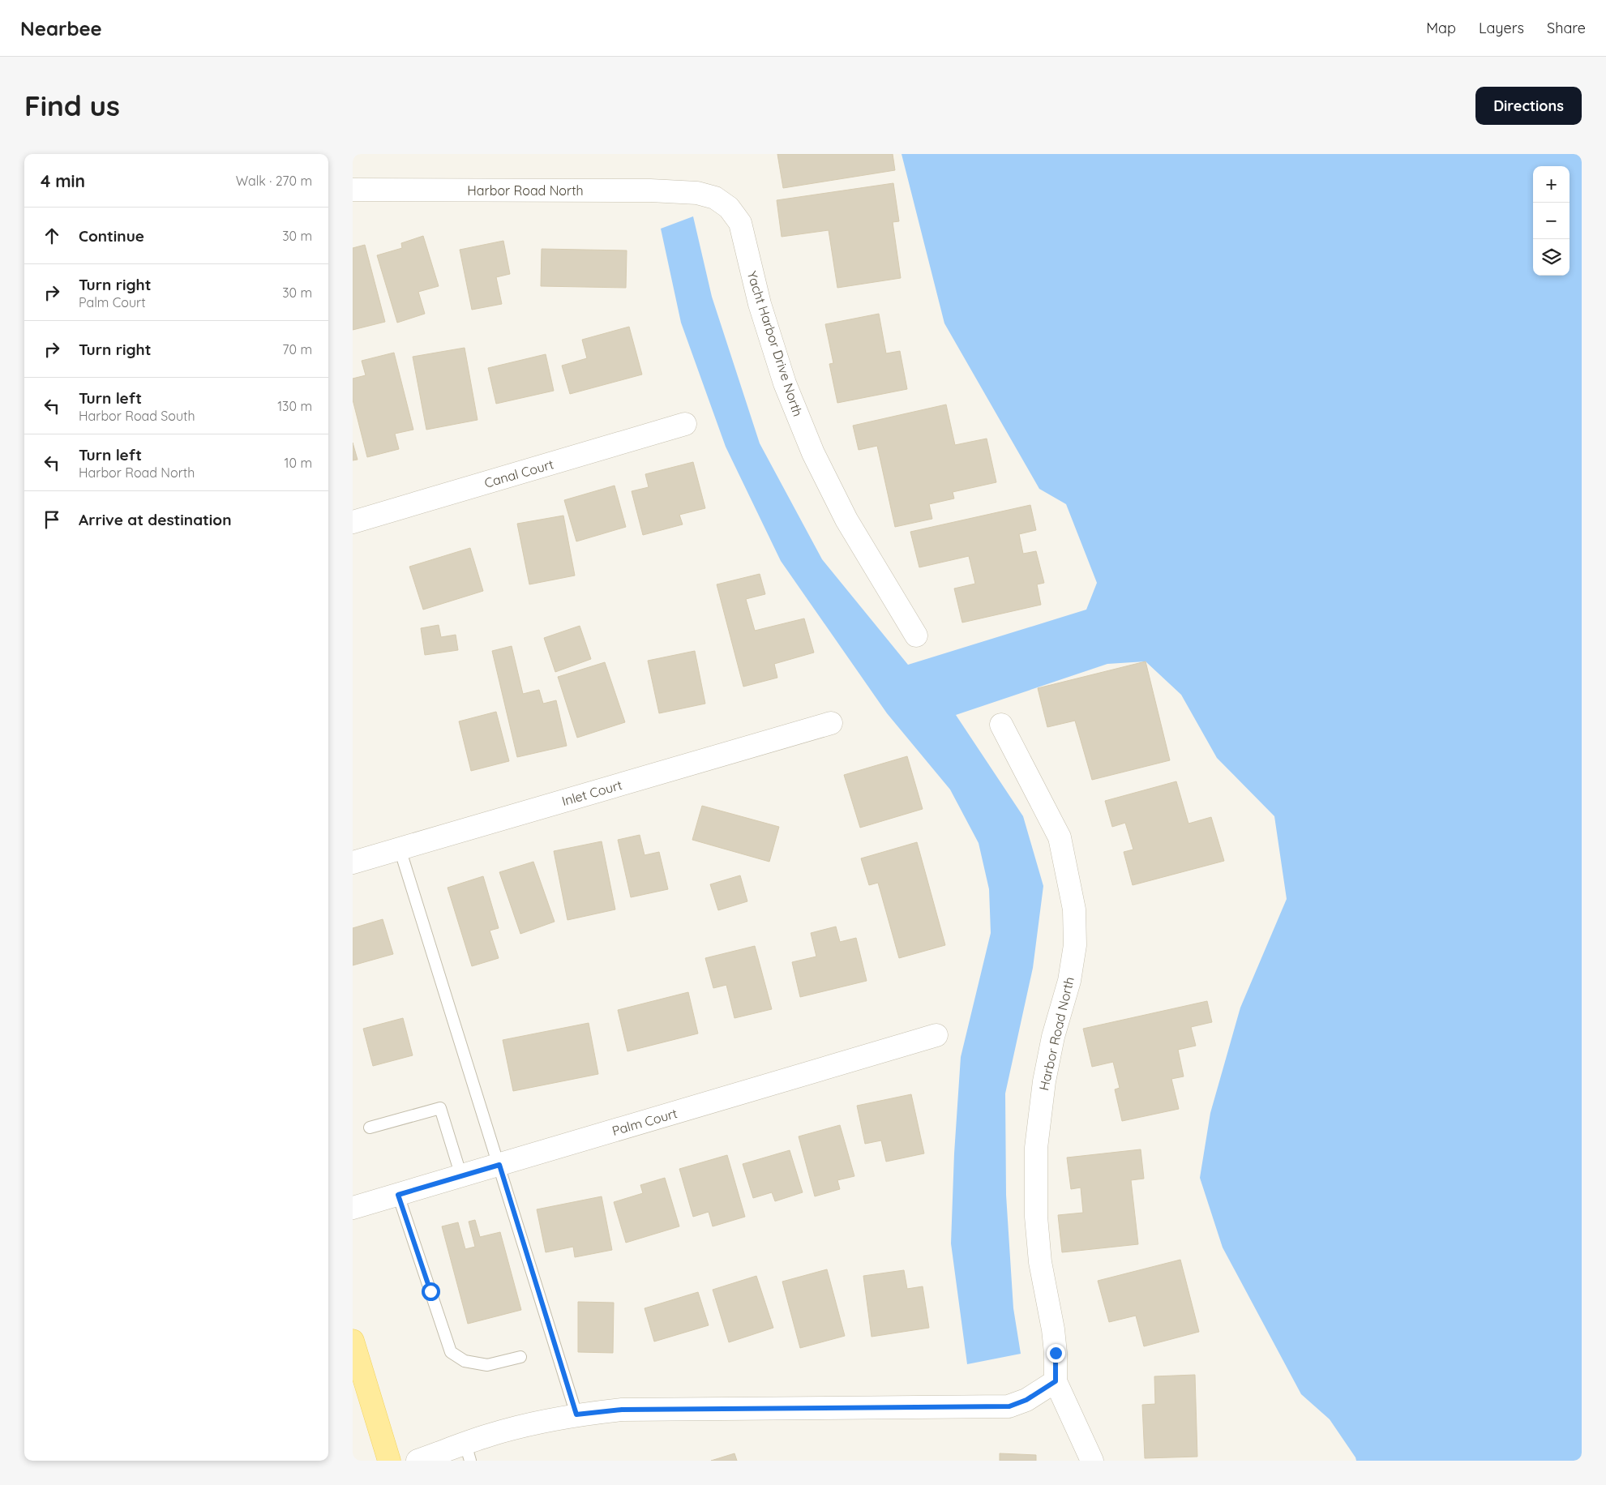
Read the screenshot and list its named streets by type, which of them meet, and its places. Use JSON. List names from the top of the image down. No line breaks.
{"streets":{"street":["Harbor Road North","Yacht Harbor Drive North","Canal Court","Inlet Court","Palm Court"]},"crossings":[["Harbor Road North","Yacht Harbor Drive North"]],"page":{"header":"Nearbee","nav":["Map","Layers","Share"],"buttons":"Directions","title":"Find us","heading":["4 min","Walk · 270 m"],"map_buttons":["+","−"],"list":[["Continue","30 m"],["Turn right","Palm Court","30 m"],["Turn right","70 m"],["Turn left","Harbor Road South","130 m"],["Turn left","Harbor Road North","10 m"],"Arrive at destination"]}}
